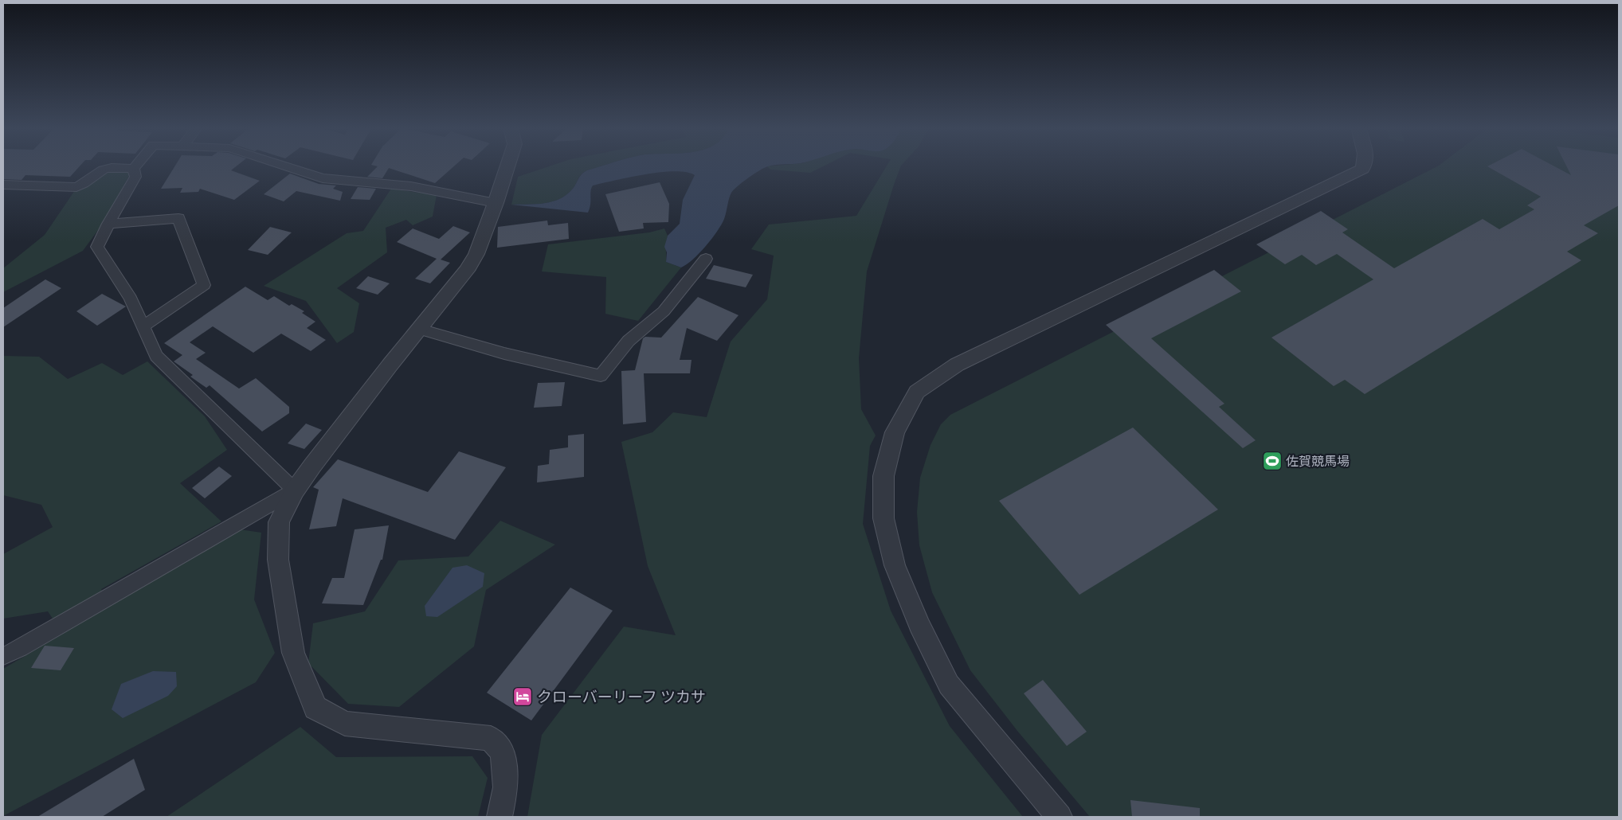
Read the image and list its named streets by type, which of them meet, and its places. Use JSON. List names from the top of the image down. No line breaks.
{"places":{"sports":["佐賀競馬場"],"hotel":["クローバーリーフ ツカサ"]}}
